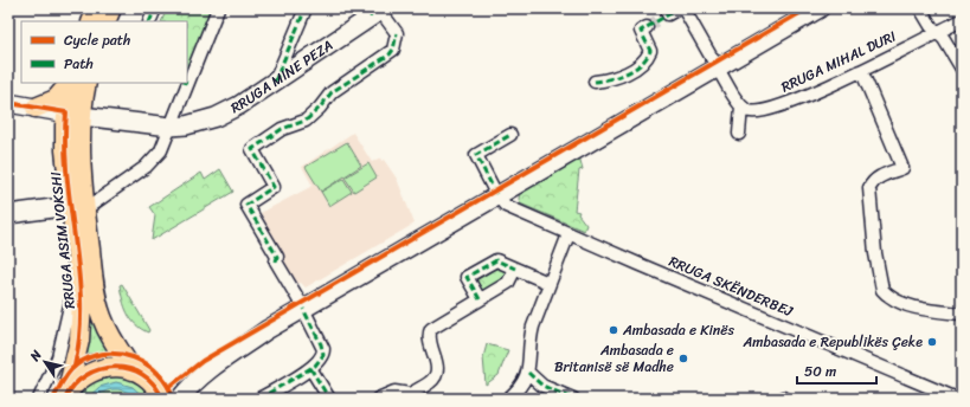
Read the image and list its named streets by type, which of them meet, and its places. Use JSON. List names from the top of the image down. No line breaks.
{"streets":{"main road":["RRUGA MINE PEZA","RRUGA ASIM VOKSHI"],"street":["RRUGA MIHAL DURI","RRUGA SKËNDERBEJ"]},"crossings":[["RRUGA MINE PEZA","RRUGA ASIM VOKSHI"]],"places":["Ambasada e Kinës","Ambasada e Republikës Çeke","Ambasada e Britanisë së Madhe"],"legend":["Cycle path","Path"],"scale_bar":"50 m","north":"top left"}
